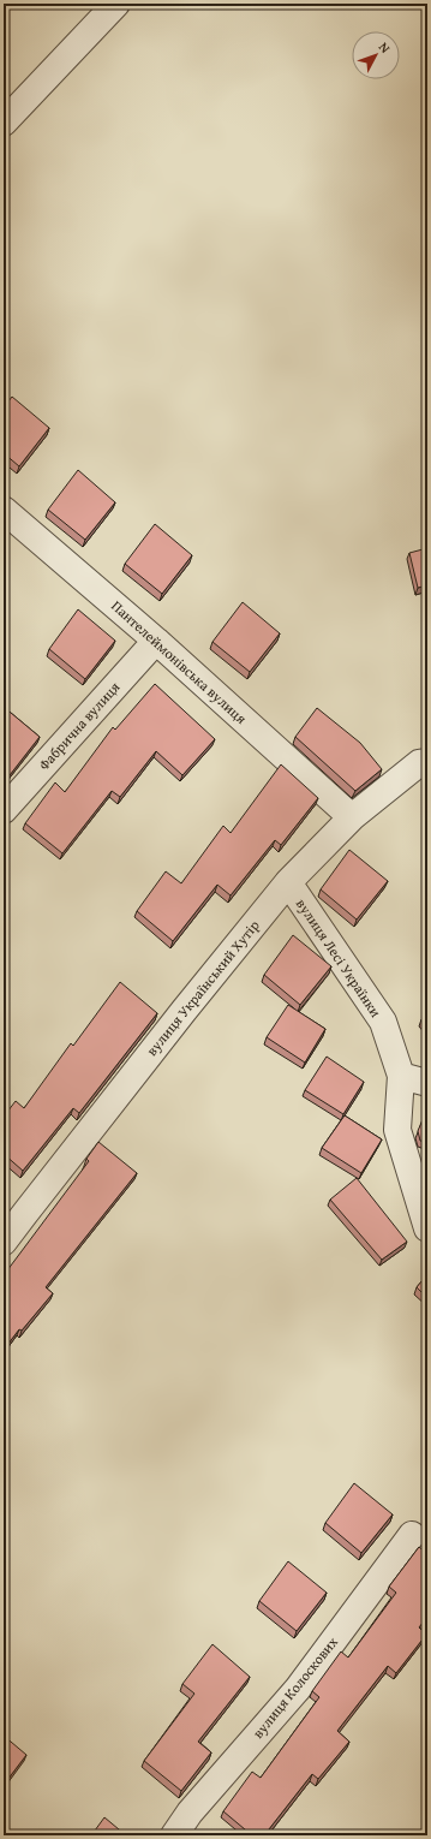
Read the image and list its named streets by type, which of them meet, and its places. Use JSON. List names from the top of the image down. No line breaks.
{"streets":{"street":["Пантелеймонівська вулиця","Фабрична вулиця","вулиця Лесі Українки","вулиця Український Хутір","вулиця Колоскових"]},"crossings":[["Пантелеймонівська вулиця","Фабрична вулиця"],["Пантелеймонівська вулиця","вулиця Український Хутір"],["вулиця Лесі Українки","вулиця Український Хутір"]],"north":"top right"}
